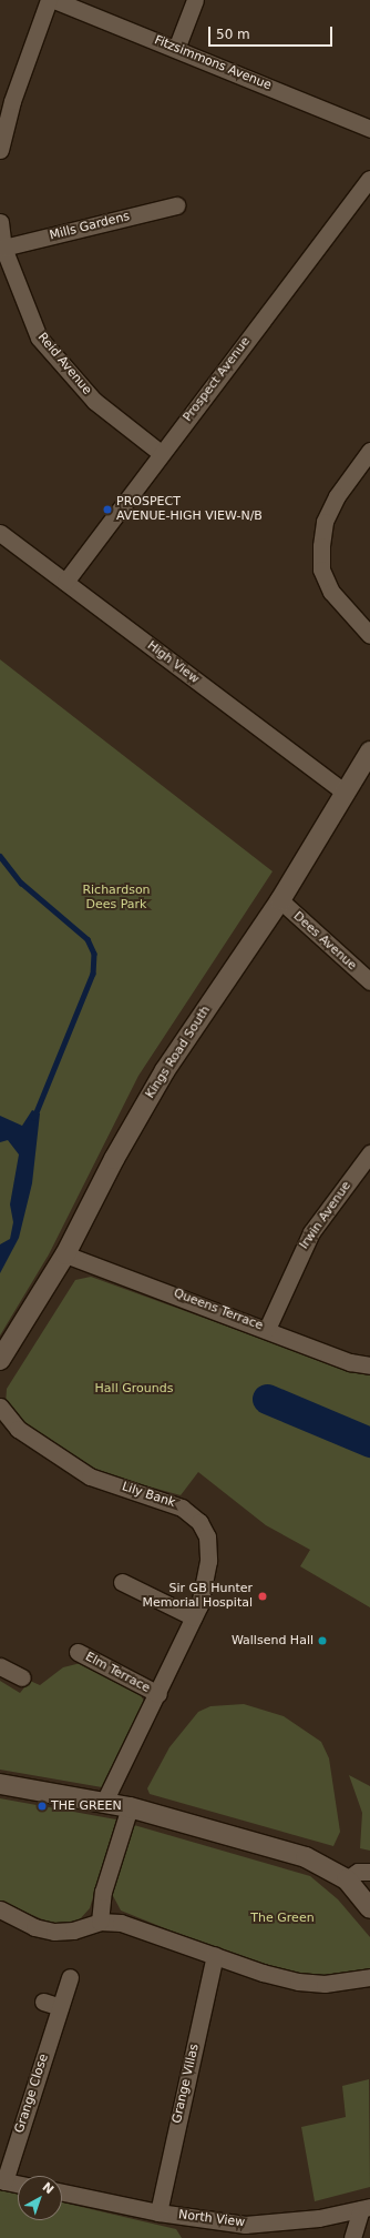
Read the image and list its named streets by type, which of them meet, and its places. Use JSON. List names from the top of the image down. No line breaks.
{"streets":{"street":["Fitzsimmons Avenue","Mills Gardens","Reid Avenue","Prospect Avenue","High View","Dees Avenue","Kings Road South","Irwin Avenue","Queens Terrace","Lily Bank","Elm Terrace","Grange Villas","Grange Close","North View"]},"crossings":[["Mills Gardens","Reid Avenue"],["Reid Avenue","Prospect Avenue"],["Prospect Avenue","High View"],["High View","Kings Road South"],["Dees Avenue","Kings Road South"],["Kings Road South","Queens Terrace"],["Irwin Avenue","Queens Terrace"],["Lily Bank","Elm Terrace"],["Grange Villas","North View"]],"parks":["Richardson Dees Park","Hall Grounds","The Green"],"places":["PROSPECT AVENUE-HIGH VIEW-N/B","Sir GB Hunter Memorial Hospital","Wallsend Hall","THE GREEN"],"scale_bar":"50 m","north":"top right"}
